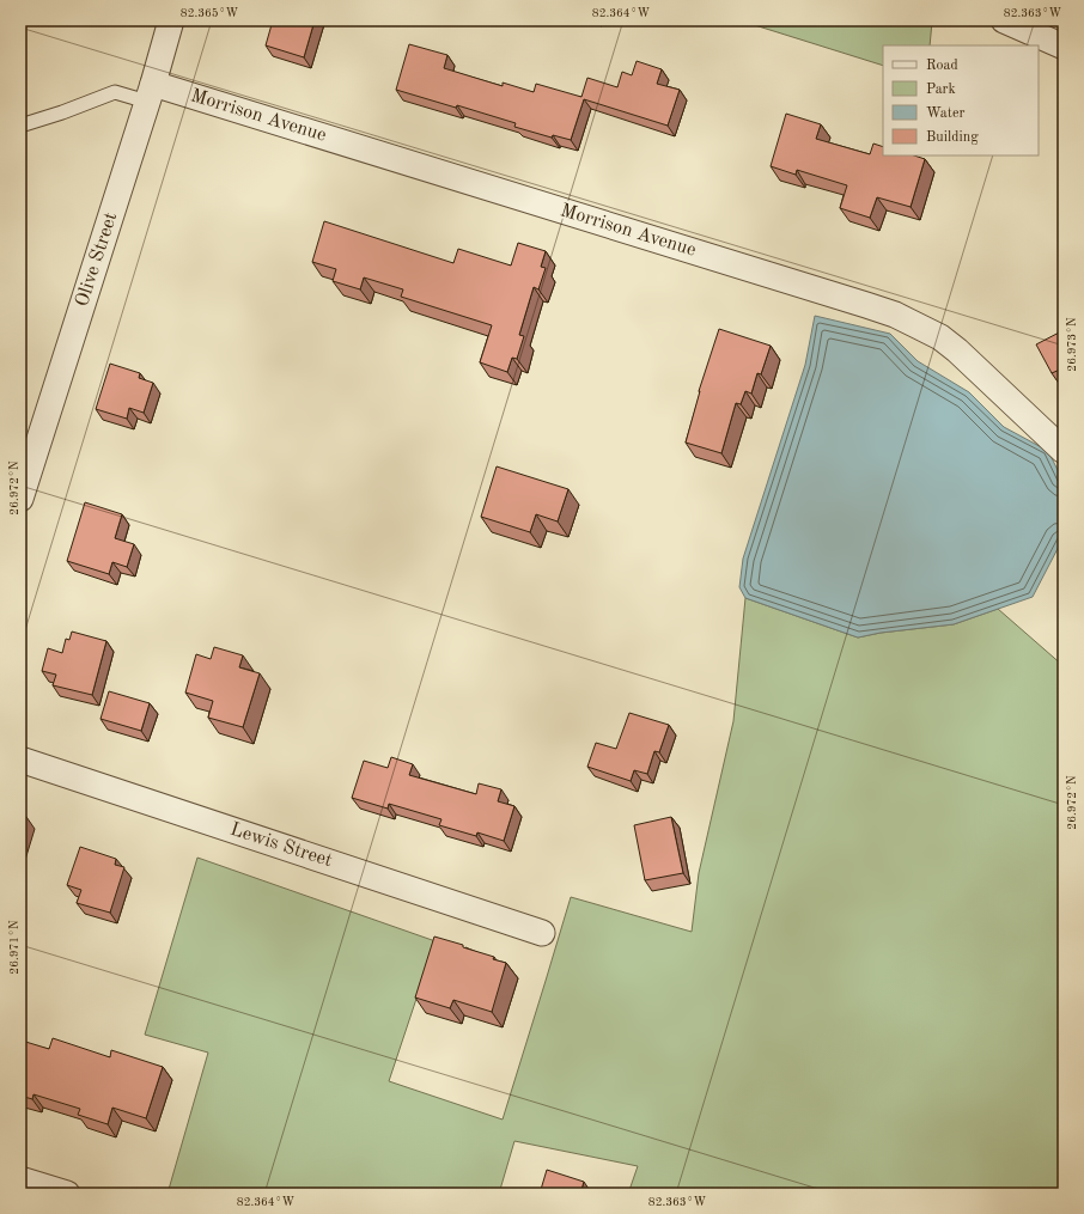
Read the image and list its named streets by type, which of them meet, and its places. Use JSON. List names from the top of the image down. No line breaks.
{"streets":{"street":["Morrison Avenue","Olive Street","Lewis Street"]},"crossings":[["Morrison Avenue","Olive Street"]],"legend":["Road","Park","Water","Building"],"coordinates":["82.365°W","82.364°W","82.363°W","26.973°N","26.972°N","26.971°N"]}
